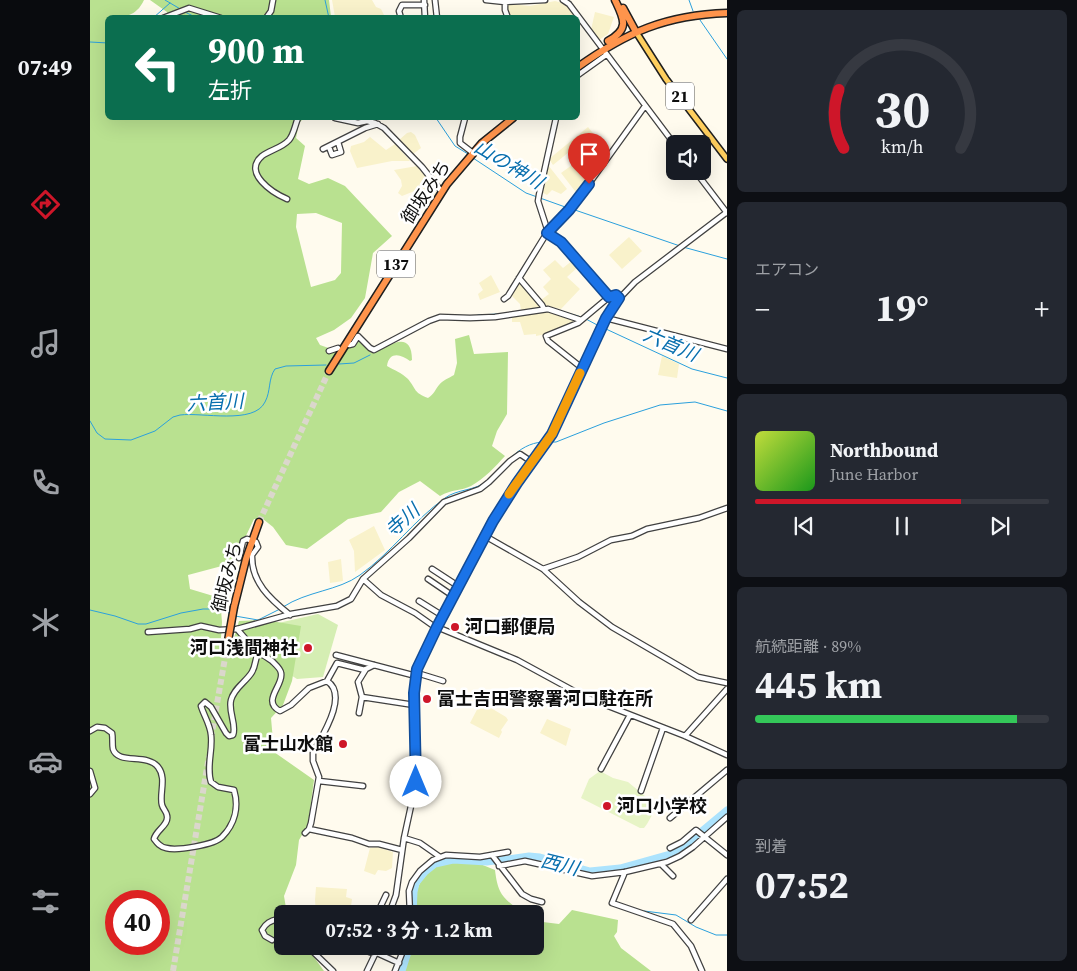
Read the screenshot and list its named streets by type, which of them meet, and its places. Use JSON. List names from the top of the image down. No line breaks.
{"streets":{"highway":["御坂みち","137"],"main road":["21"]},"water":["山の神川","六首川","寺川","西川"],"places":["河口郵便局","河口浅間神社","富士吉田警察署河口駐在所","富士山水館","河口小学校"],"page":{"tabs":"07:49","turn":["900 m","左折"],"tile":["エアコン",["航続距離 · 89%","445 km"],["到着","07:52"]],"heat":["−","19°","+"],"song":["Northbound","June Harbor"],"limit":"40","trip":"07:52 · 3 分 · 1.2 km","gauge":["30","km/h"]}}
